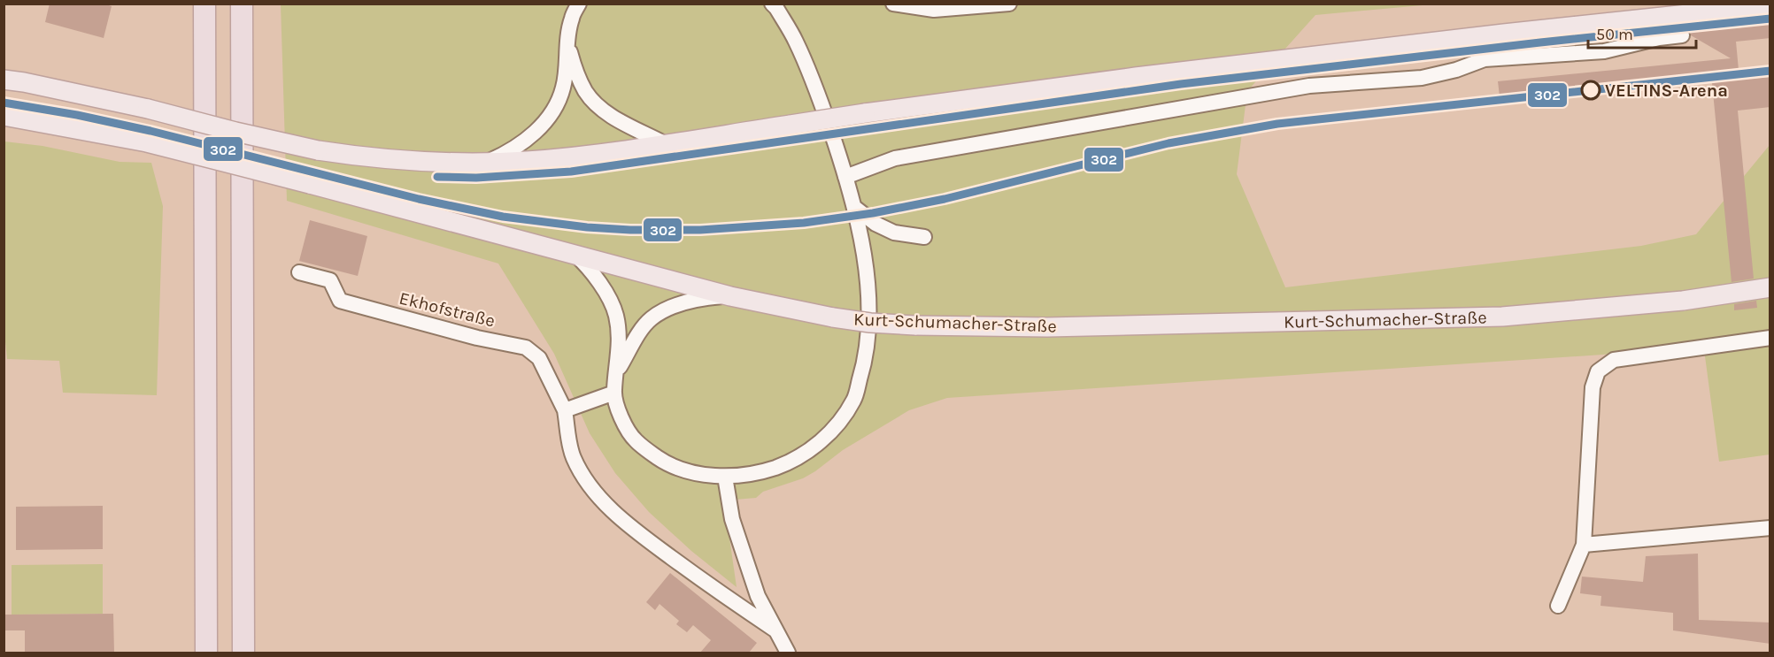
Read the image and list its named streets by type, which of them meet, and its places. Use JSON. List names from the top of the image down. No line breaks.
{"streets":{"main road":["Kurt-Schumacher-Straße"],"street":["Ekhofstraße"]},"places":["VELTINS-Arena"],"lines":["transit line 302"],"scale_bar":"50 m"}
